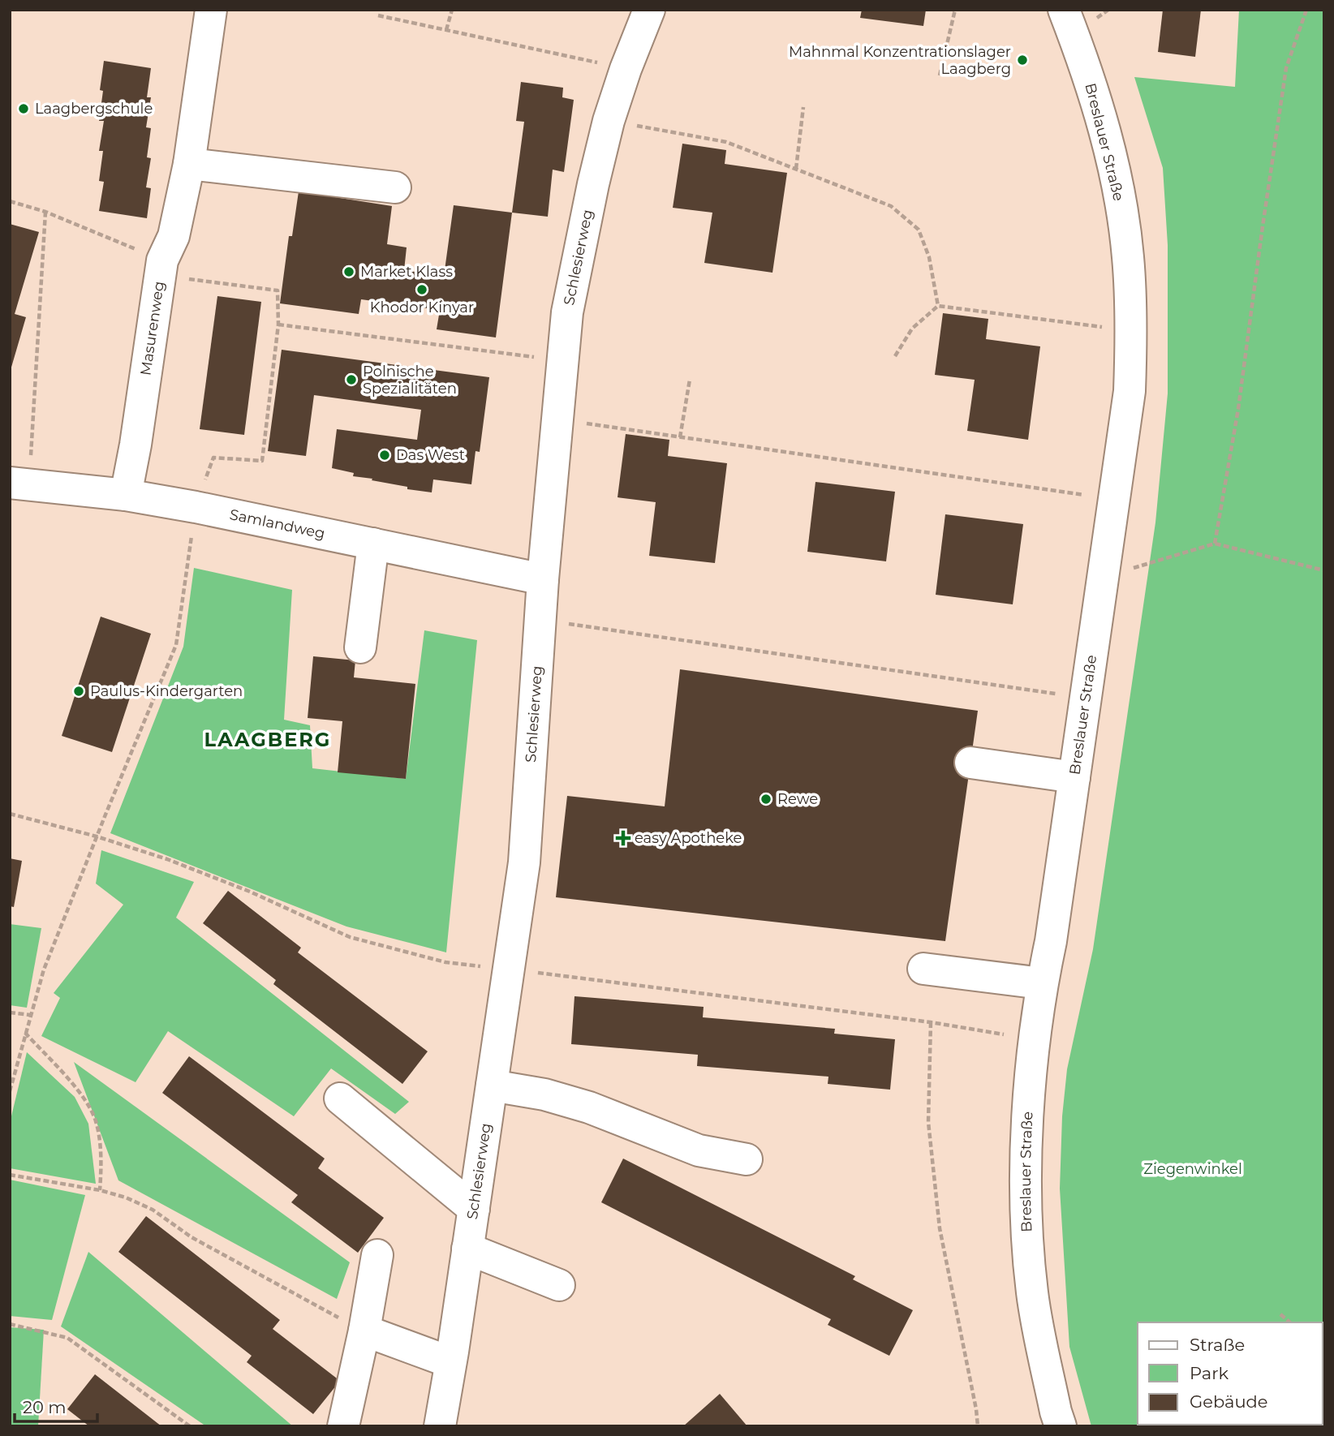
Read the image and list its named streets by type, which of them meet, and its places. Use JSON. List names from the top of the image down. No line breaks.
{"streets":{"street":["Breslauer Straße","Schlesierweg","Masurenweg","Samlandweg"]},"crossings":[["Schlesierweg","Samlandweg"],["Masurenweg","Samlandweg"]],"districts":["LAAGBERG"],"parks":["Ziegenwinkel"],"places":{"other":["Mahnmal Konzentrationslager Laagberg","Laagbergschule","Market Klass","Khodor Kinyar","Polnische Spezialitäten","Das West","Paulus-Kindergarten","Rewe"],"health":["easy Apotheke"]},"legend":["Straße","Park","Gebäude"],"scale_bar":"20 m"}
